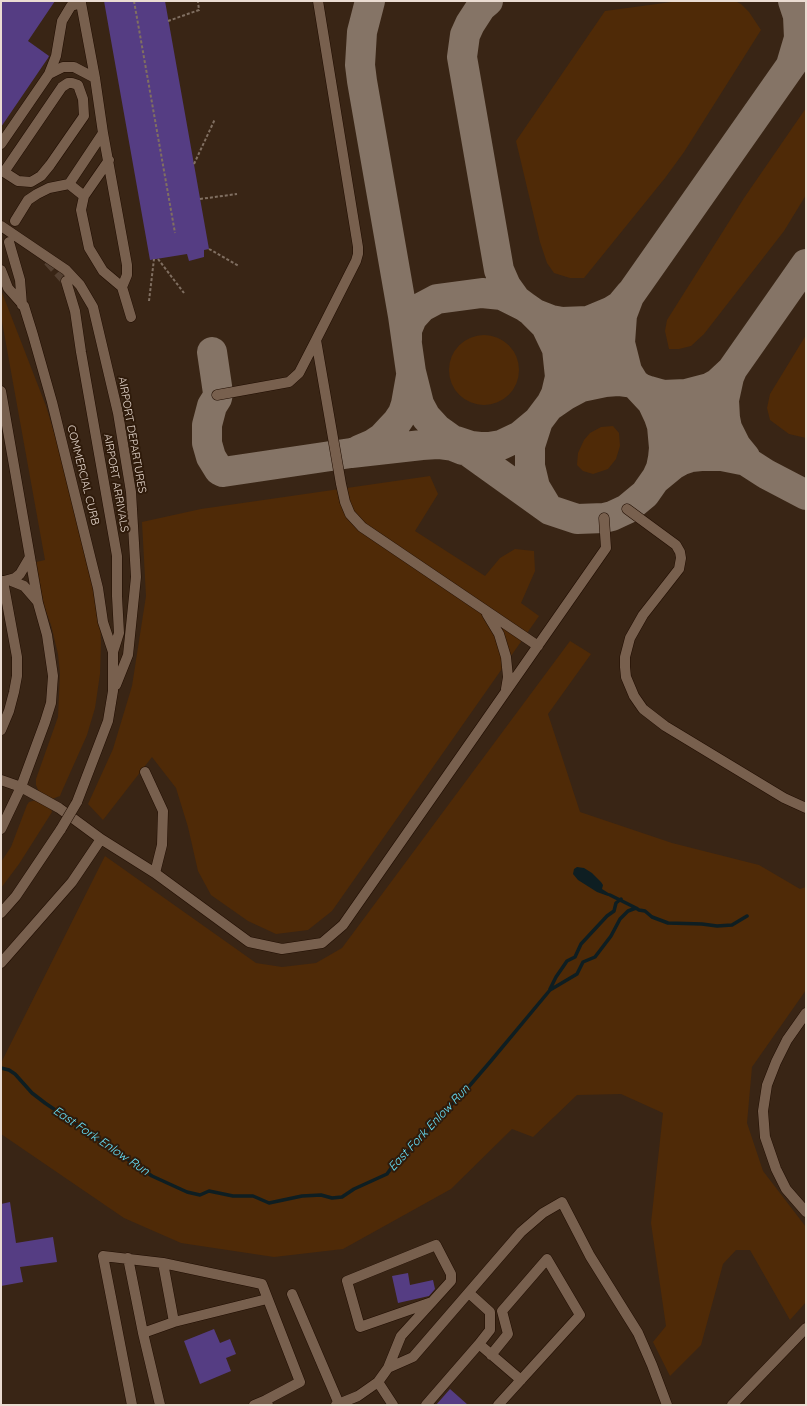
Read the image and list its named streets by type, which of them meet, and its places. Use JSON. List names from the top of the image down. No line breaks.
{"streets":{"street":["AIRPORT DEPARTURES","COMMERCIAL CURB","AIRPORT ARRIVALS"]},"crossings":[["AIRPORT DEPARTURES","AIRPORT ARRIVALS"],["COMMERCIAL CURB","AIRPORT ARRIVALS"]],"water":["East Fork Enlow Run"]}
